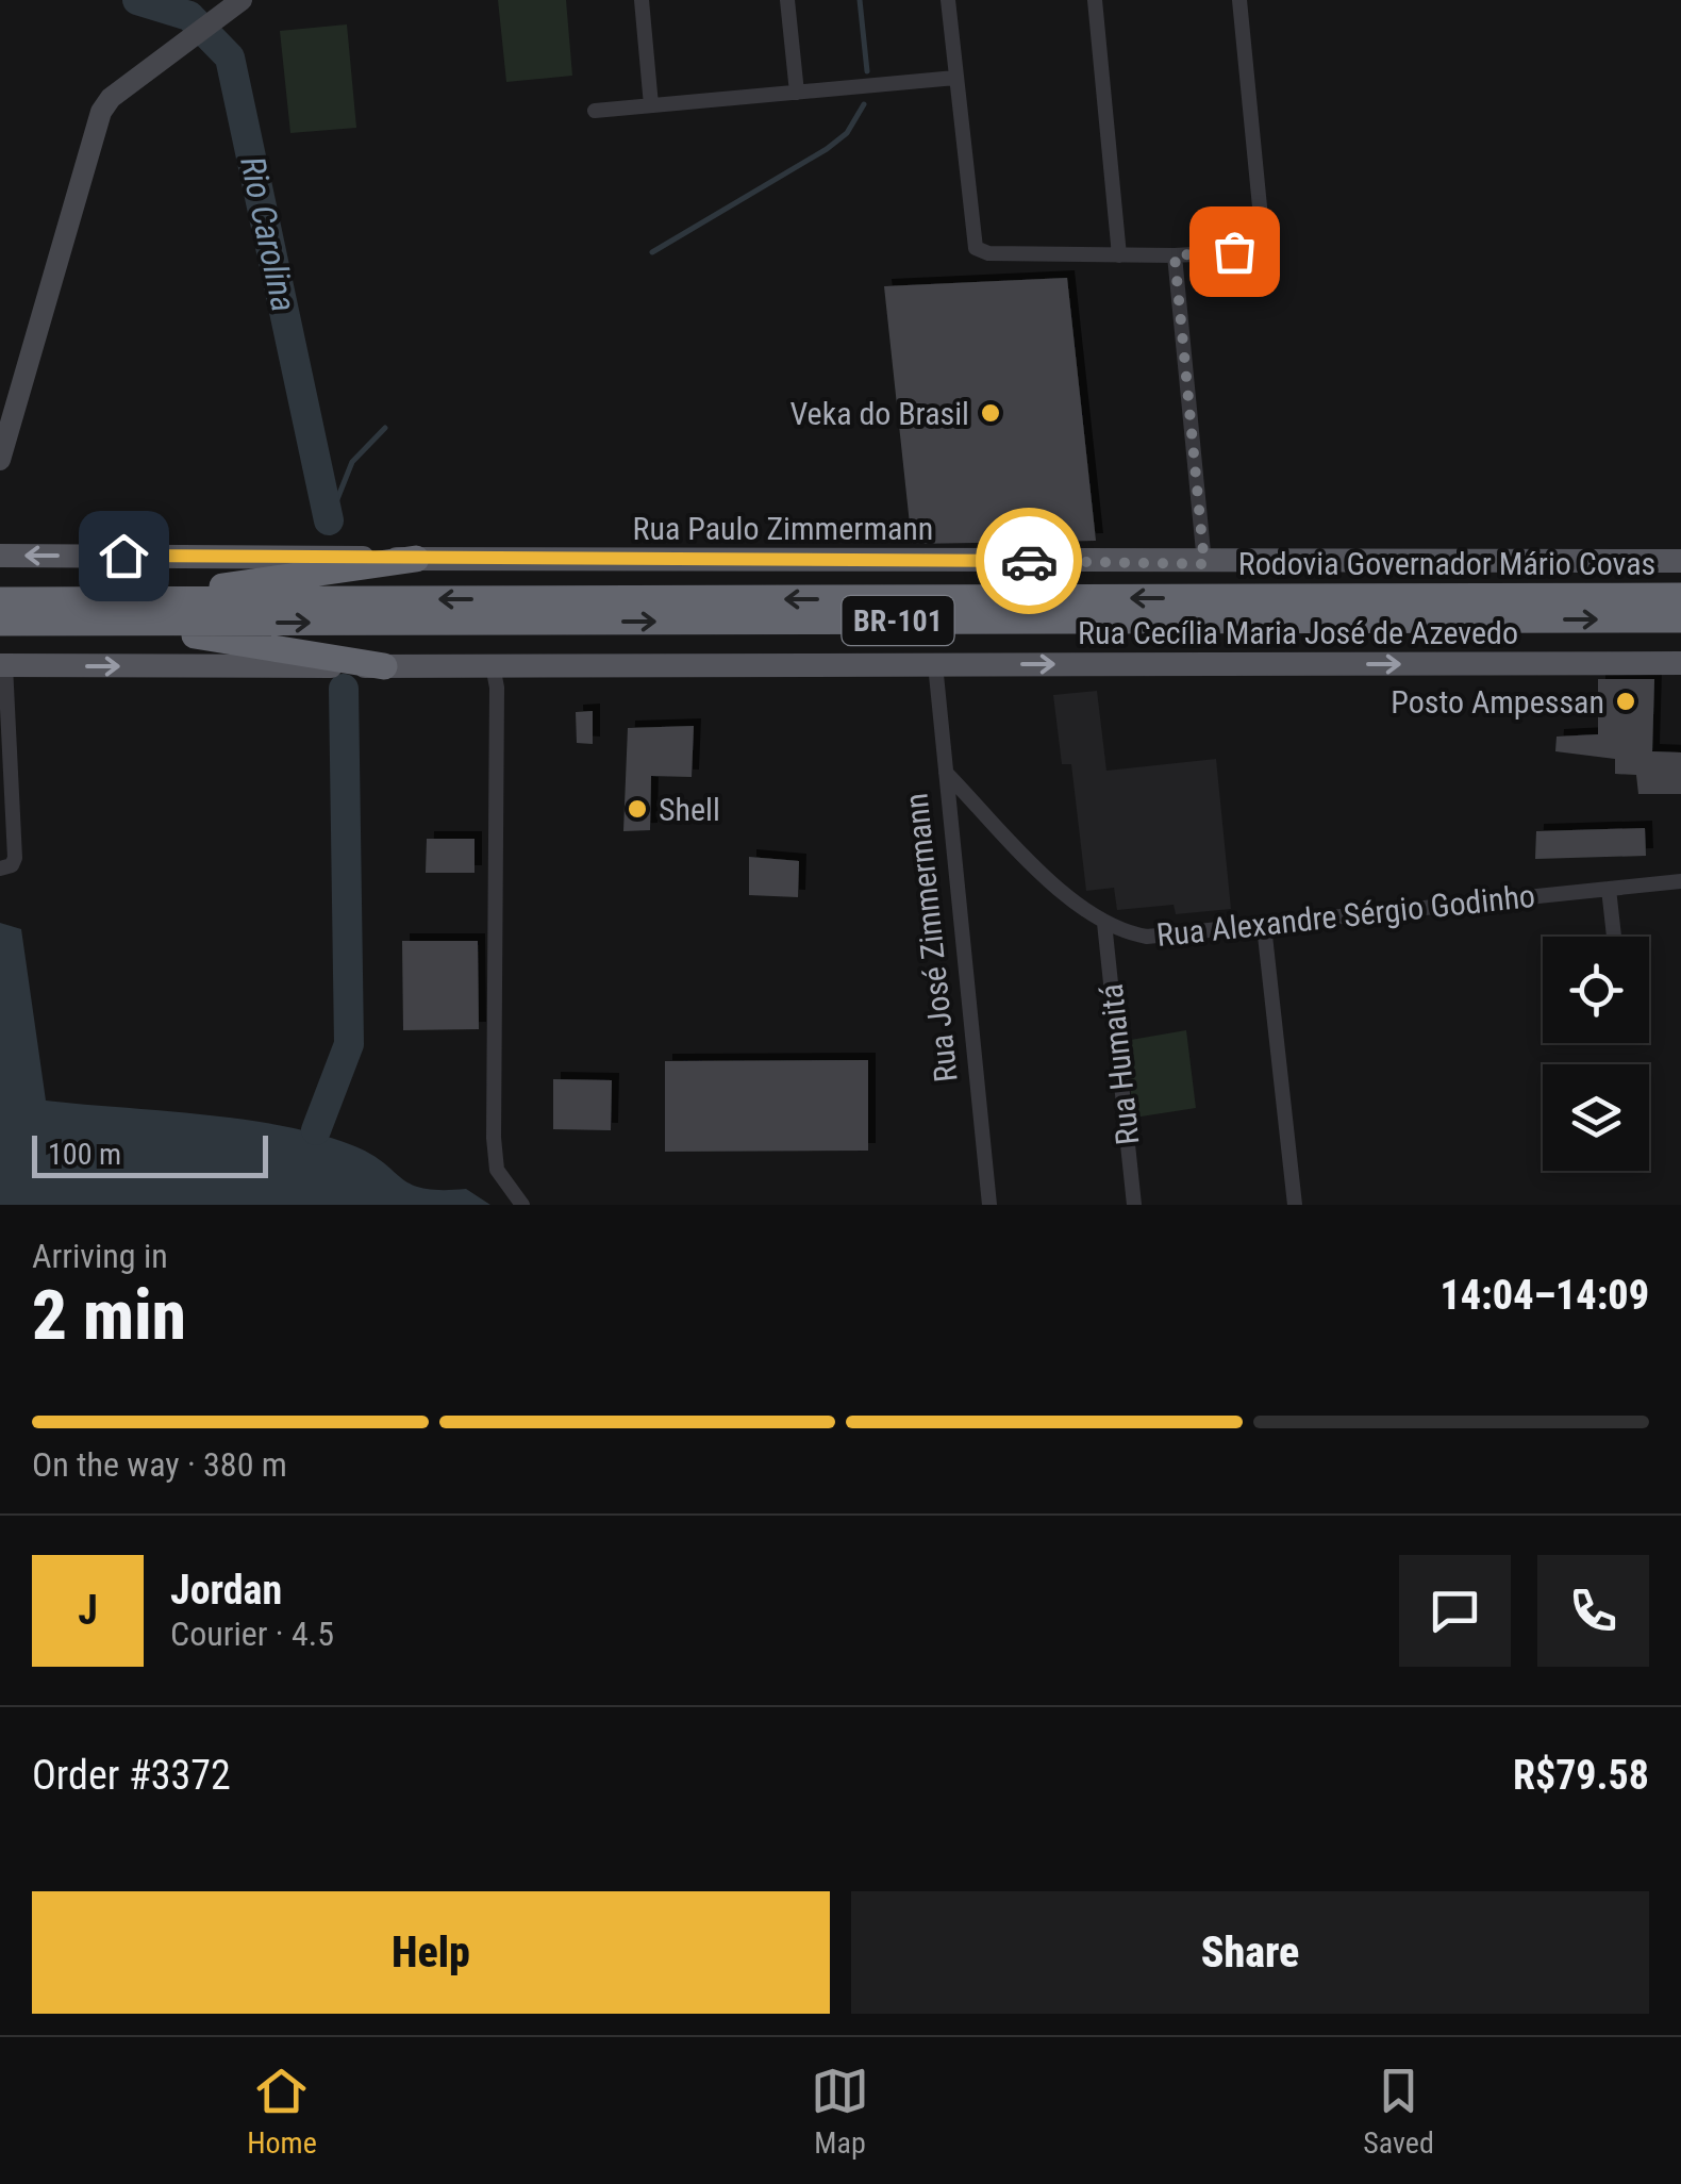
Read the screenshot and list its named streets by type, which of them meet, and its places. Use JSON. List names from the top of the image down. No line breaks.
{"streets":{"highway":["Rodovia Governador Mário Covas","BR-101"],"main road":["Rua Paulo Zimmermann","Rua Cecília Maria José de Azevedo"],"street":["Rua Alexandre Sérgio Godinho","Rua José Zimmermann","Rua Humaitá"]},"crossings":[["Rua Cecília Maria José de Azevedo","Rua José Zimmermann"],["Rua Alexandre Sérgio Godinho","Rua José Zimmermann"],["Rua Alexandre Sérgio Godinho","Rua Humaitá"]],"one_way":["Rua Cecília Maria José de Azevedo"],"water":["Rio Carolina"],"places":["Veka do Brasil","Posto Ampessan","Shell"],"scale_bar":"100 m","page":{"scale":"100 m","heading":["2 min","Arriving in","14:04–14:09"],"panel":["Jordan","Courier · 4.5","Order #3372","R$79.58"],"bar":"On the way · 380 m","round":"J","buttons":["Help","Share"],"tabs":["Home","Map","Saved"]}}
